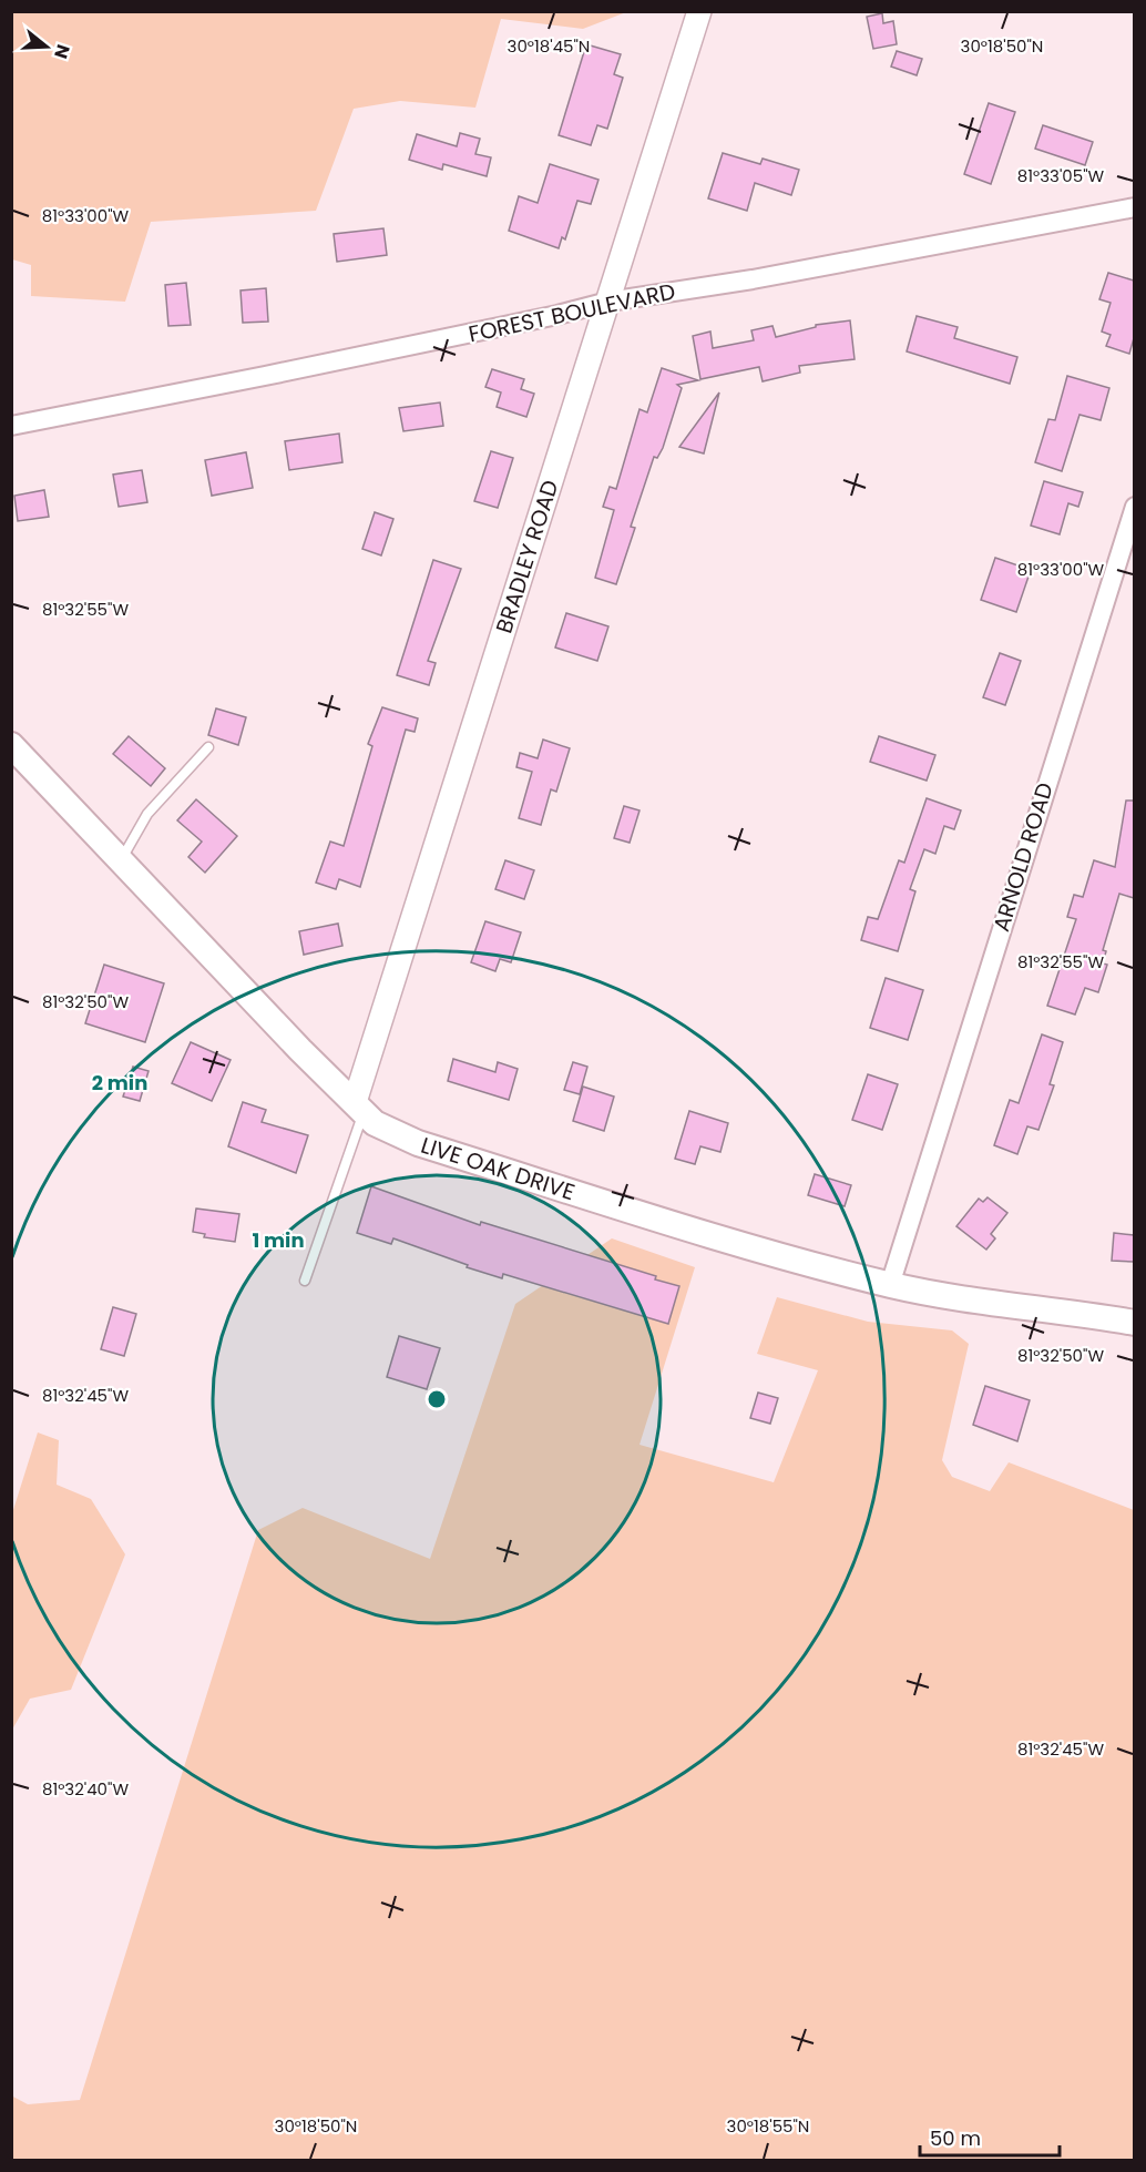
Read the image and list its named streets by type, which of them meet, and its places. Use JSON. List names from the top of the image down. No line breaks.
{"streets":{"main road":["LIVE OAK DRIVE"],"street":["FOREST BOULEVARD","BRADLEY ROAD","ARNOLD ROAD"]},"crossings":[["FOREST BOULEVARD","BRADLEY ROAD"],["BRADLEY ROAD","LIVE OAK DRIVE"],["ARNOLD ROAD","LIVE OAK DRIVE"]],"scale_bar":"50 m","north":"right","coordinates":["30°18'45\"N","30°18'50\"N","81°33'05\"W","81°33'00\"W","81°32'55\"W","81°32'50\"W","81°32'45\"W","81°32'40\"W","30°18'55\"N"],"rings":["2 min","1 min"]}
